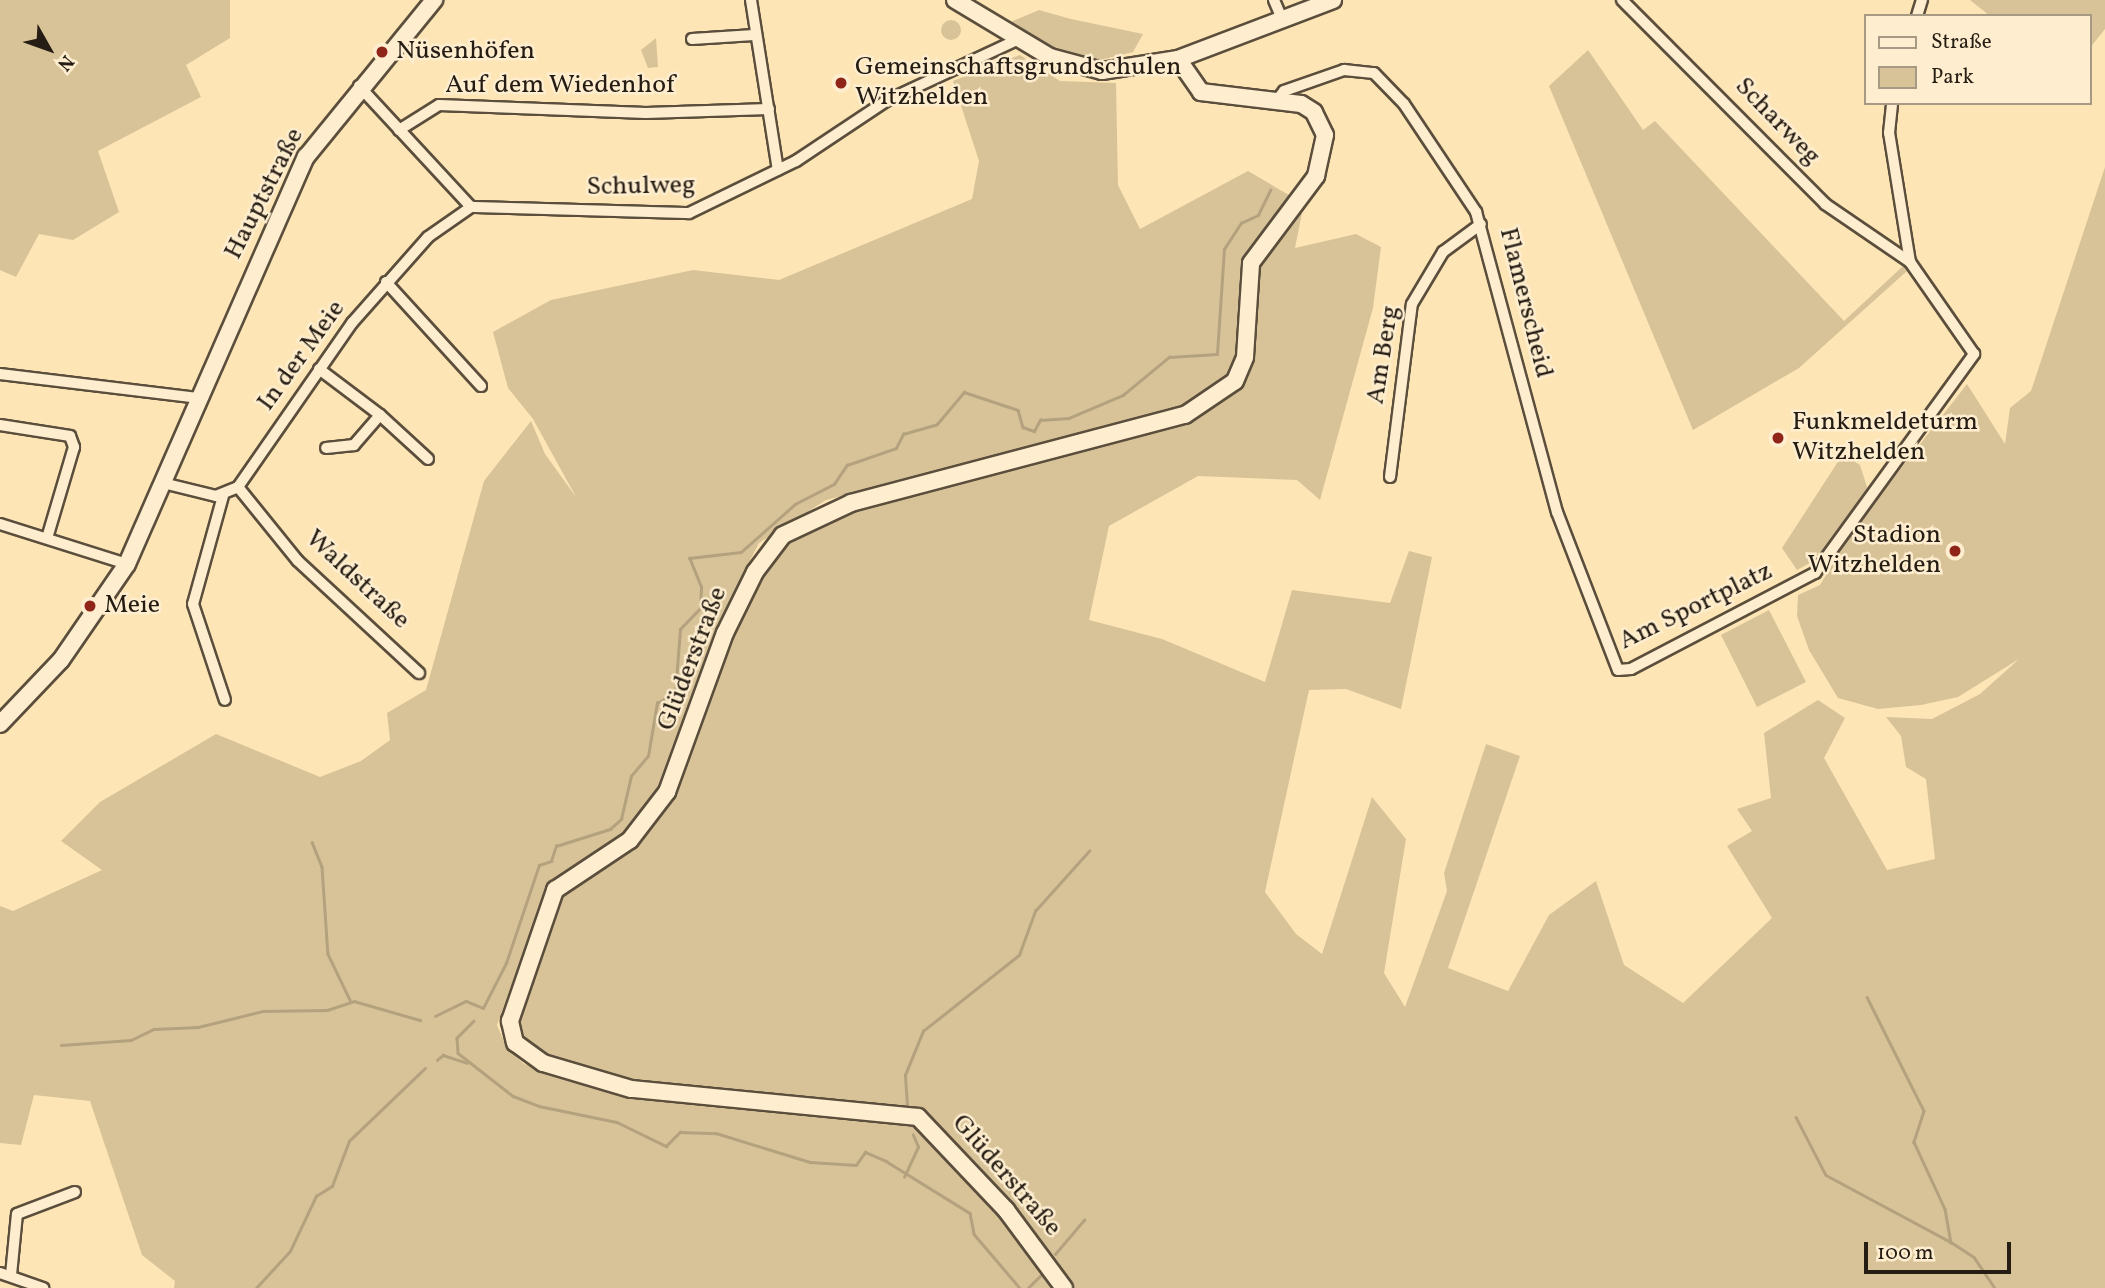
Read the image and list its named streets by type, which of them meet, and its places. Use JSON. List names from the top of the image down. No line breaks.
{"streets":{"main road":["Hauptstraße","Glüderstraße"],"street":["Auf dem Wiedenhof","Scharweg","Schulweg","Flamerscheid","Am Berg","In der Meie","Waldstraße","Am Sportplatz"]},"crossings":[["Scharweg","Am Sportplatz"],["Schulweg","In der Meie"],["Flamerscheid","Am Berg"],["Flamerscheid","Am Sportplatz"],["Flamerscheid","Glüderstraße"],["In der Meie","Waldstraße"]],"places":["Nüsenhöfen","Gemeinschaftsgrundschulen Witzhelden","Funkmeldeturm Witzhelden","Stadion Witzhelden","Meie"],"legend":["Straße","Park"],"scale_bar":"100 m","north":"bottom right"}
